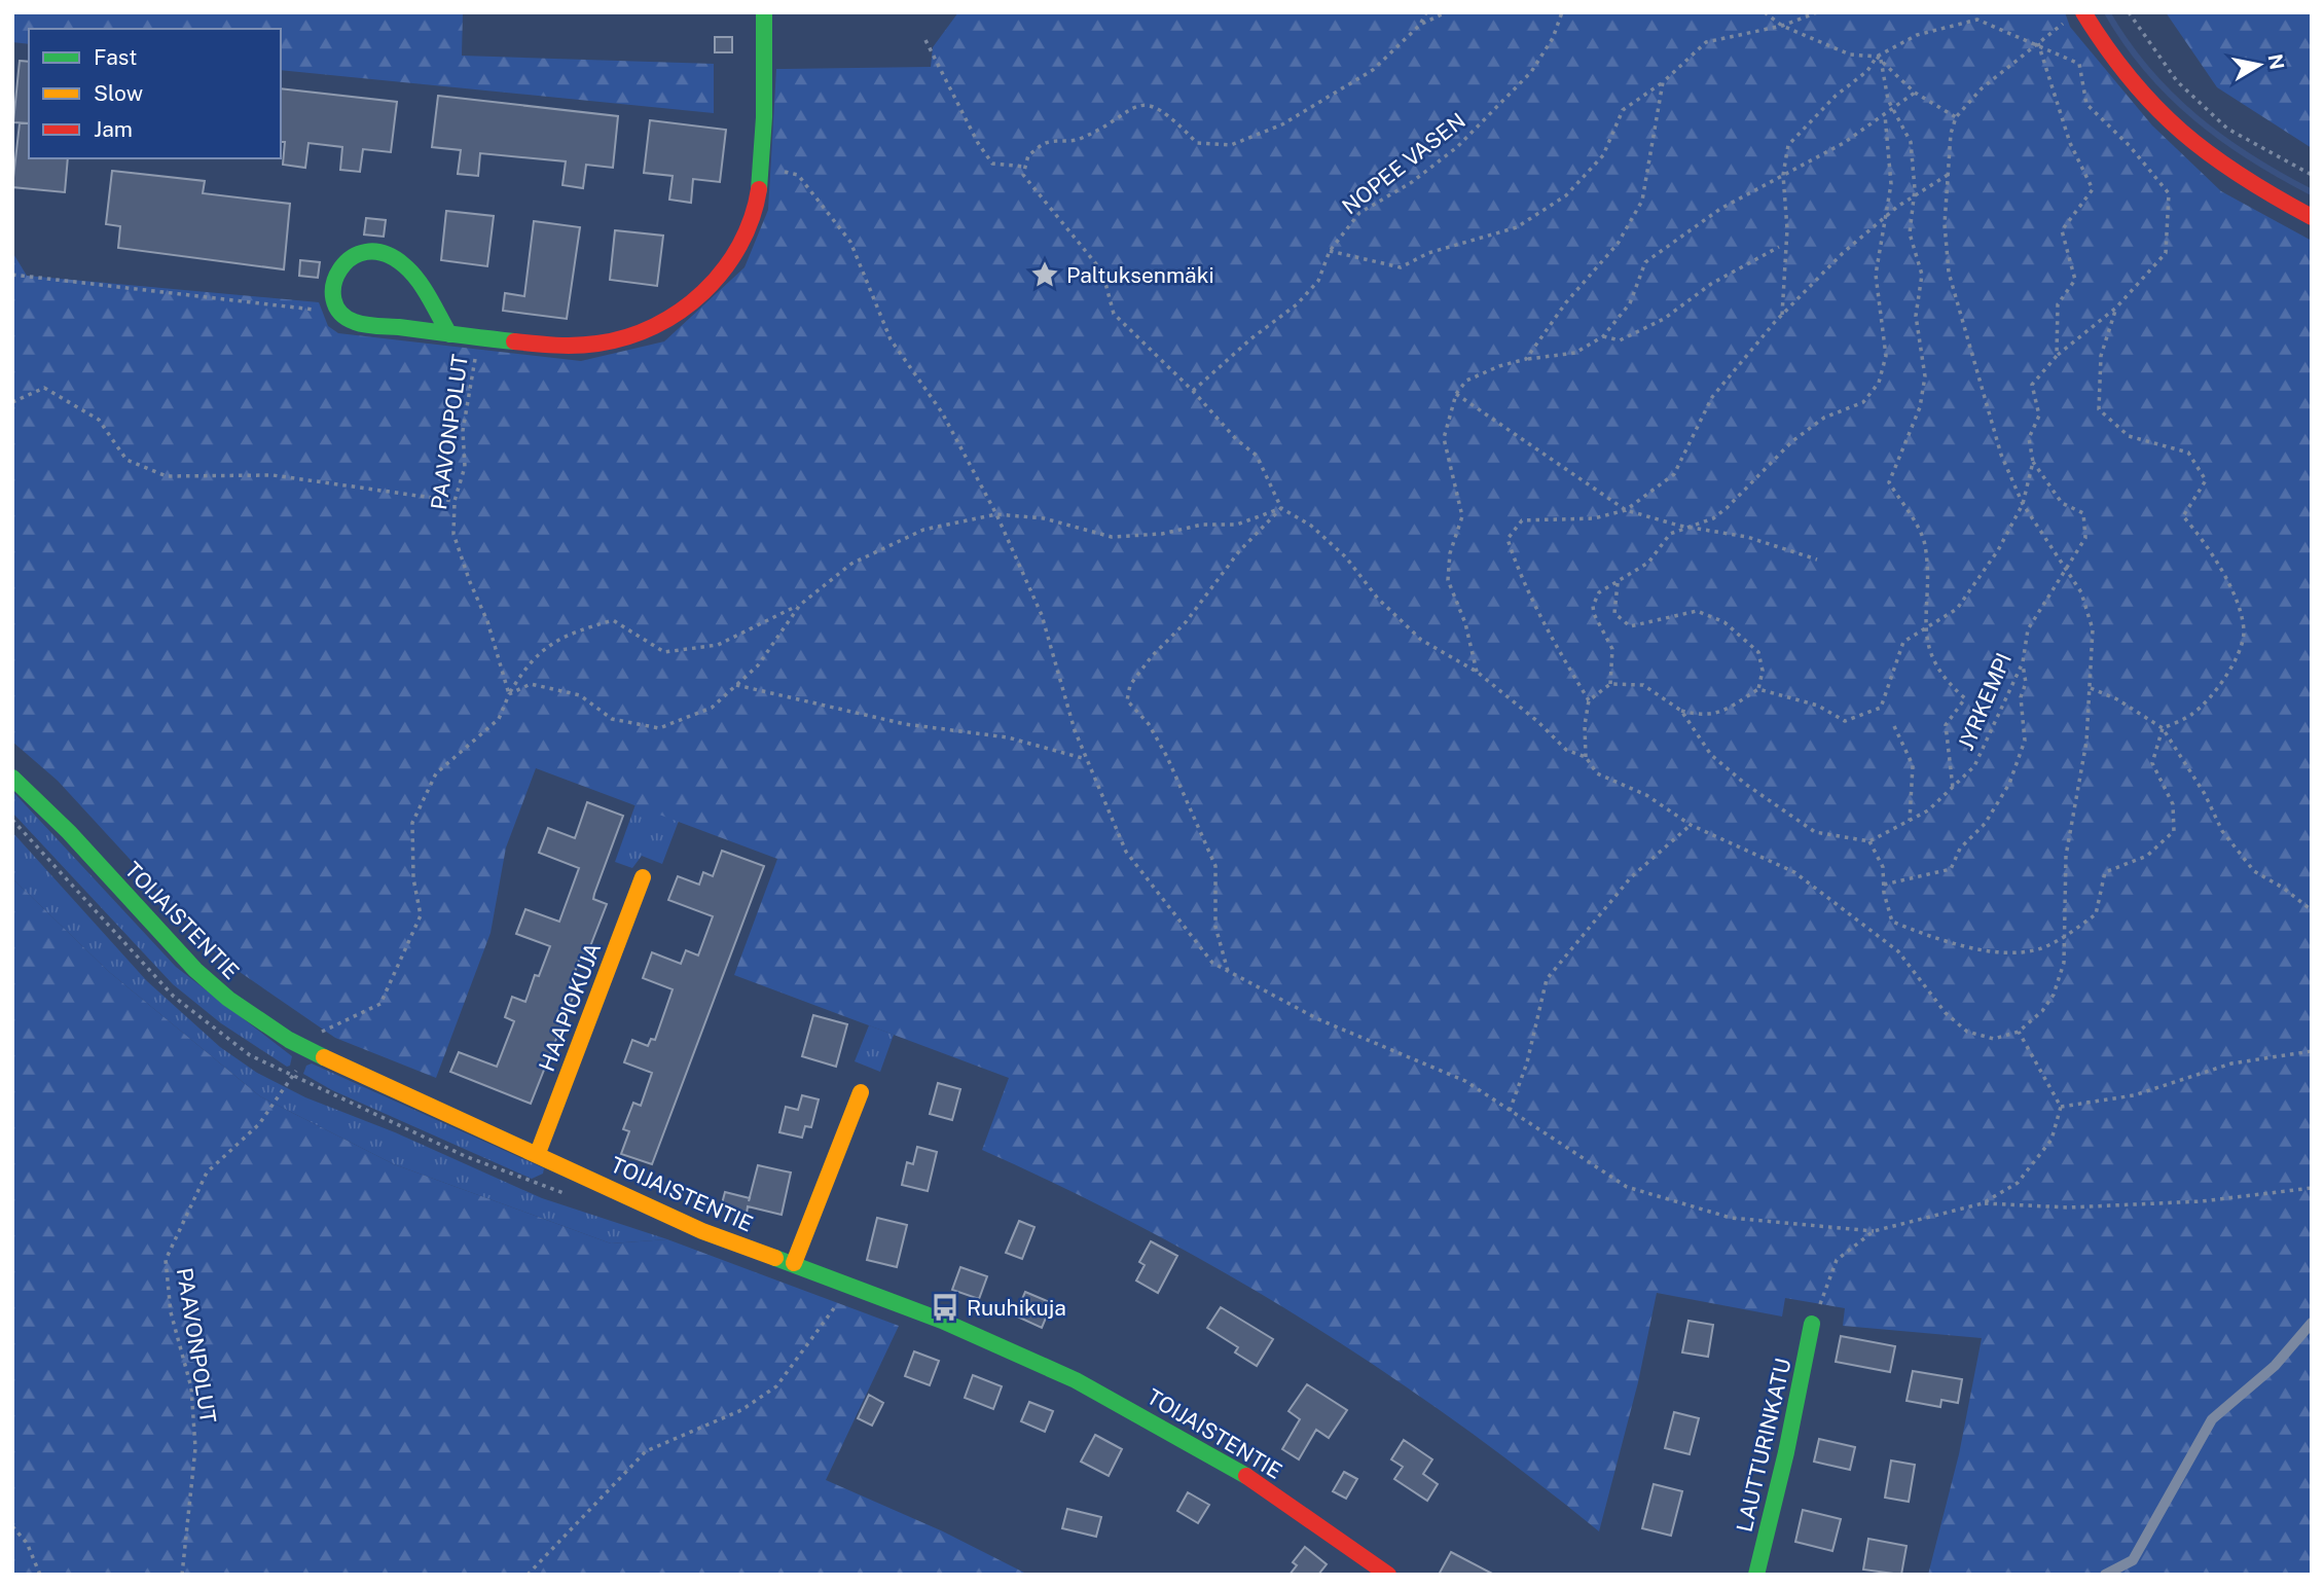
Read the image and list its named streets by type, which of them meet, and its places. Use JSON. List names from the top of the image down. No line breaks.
{"streets":{"street":["TOIJAISTENTIE","HAAPIOKUJA","LAUTTURINKATU"],"path":["NOPEE VASEN","PAAVONPOLUT","JYRKEMPI"]},"crossings":[["TOIJAISTENTIE","HAAPIOKUJA"]],"places":{"place":["Paltuksenmäki"],"bus stop":["Ruuhikuja"]},"legend":["Fast","Slow","Jam"],"north":"right"}
